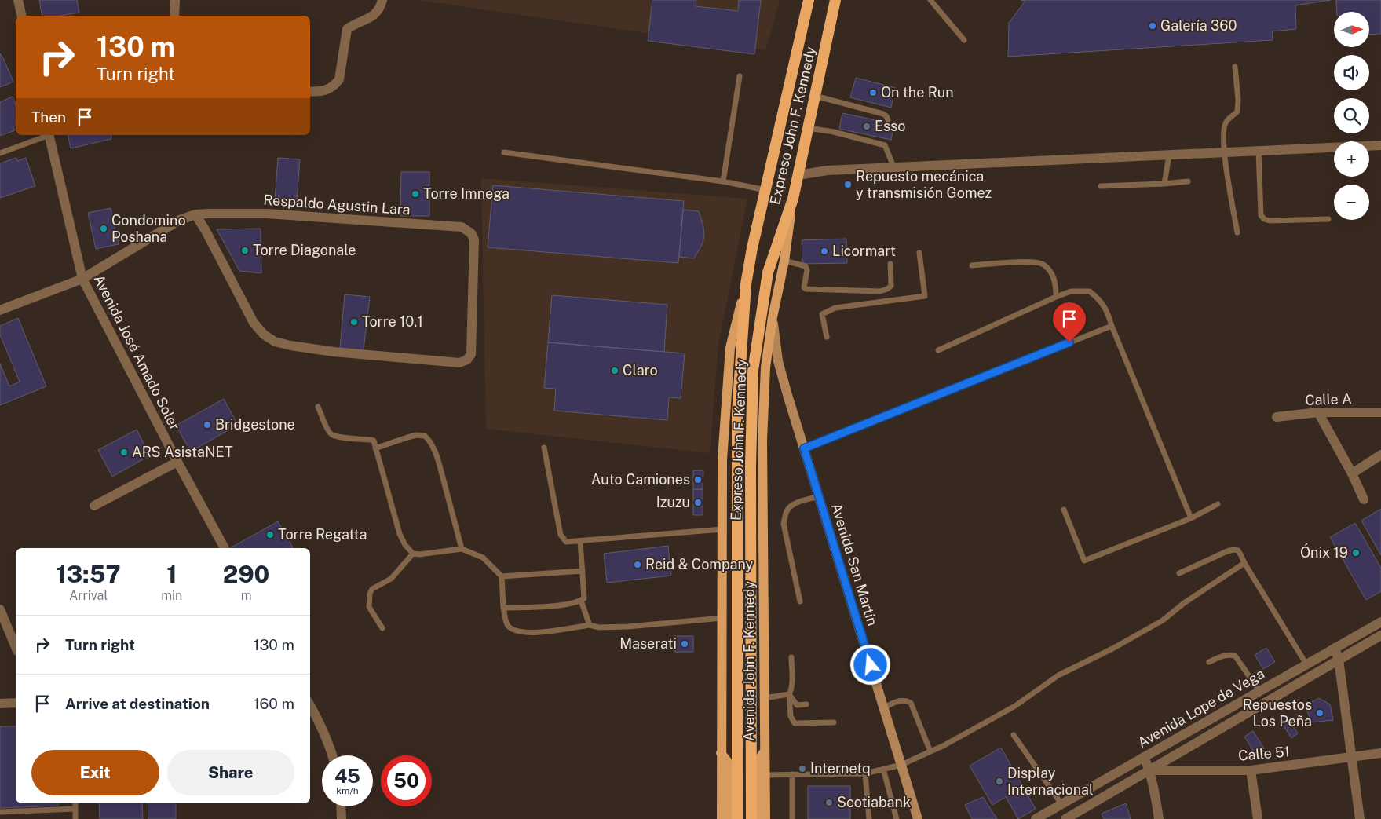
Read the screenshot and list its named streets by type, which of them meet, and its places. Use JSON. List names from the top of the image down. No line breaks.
{"streets":{"highway":["Expreso John F. Kennedy"],"main road":["Avenida San Martín","Avenida John F. Kennedy"],"street":["Respaldo Agustin Lara","Avenida José Amado Soler","Calle A","Avenida Lope de Vega","Calle 51"]},"crossings":[["Expreso John F. Kennedy","Avenida John F. Kennedy"],["Avenida San Martín","Avenida John F. Kennedy"],["Avenida Lope de Vega","Calle 51"]],"places":["Galería 360","On the Run","Esso","Repuesto mecánica y transmisión Gomez","Torre Imnega","Condomino Poshana","Torre Diagonale","Licormart","Torre 10.1","Claro","Bridgestone","ARS AsistaNET","Auto Camiones","Izuzu","Torre Regatta","Ónix 19","Reid & Company","Maserati","Repuestos Los Peña","Internetq","Display Internacional","Scotiabank"],"north":"right","page":{"map_buttons":["+","−"],"turn":["130 m","Turn right"],"then":"Then","eta":["13:57","Arrival","1","min","290","m"],"list":[{"name":"Turn right","value":"130 m"},{"name":"Arrive at destination","value":"160 m"}],"buttons":["Exit","Share"],"speed":"45 km/h","limit":"50"}}
